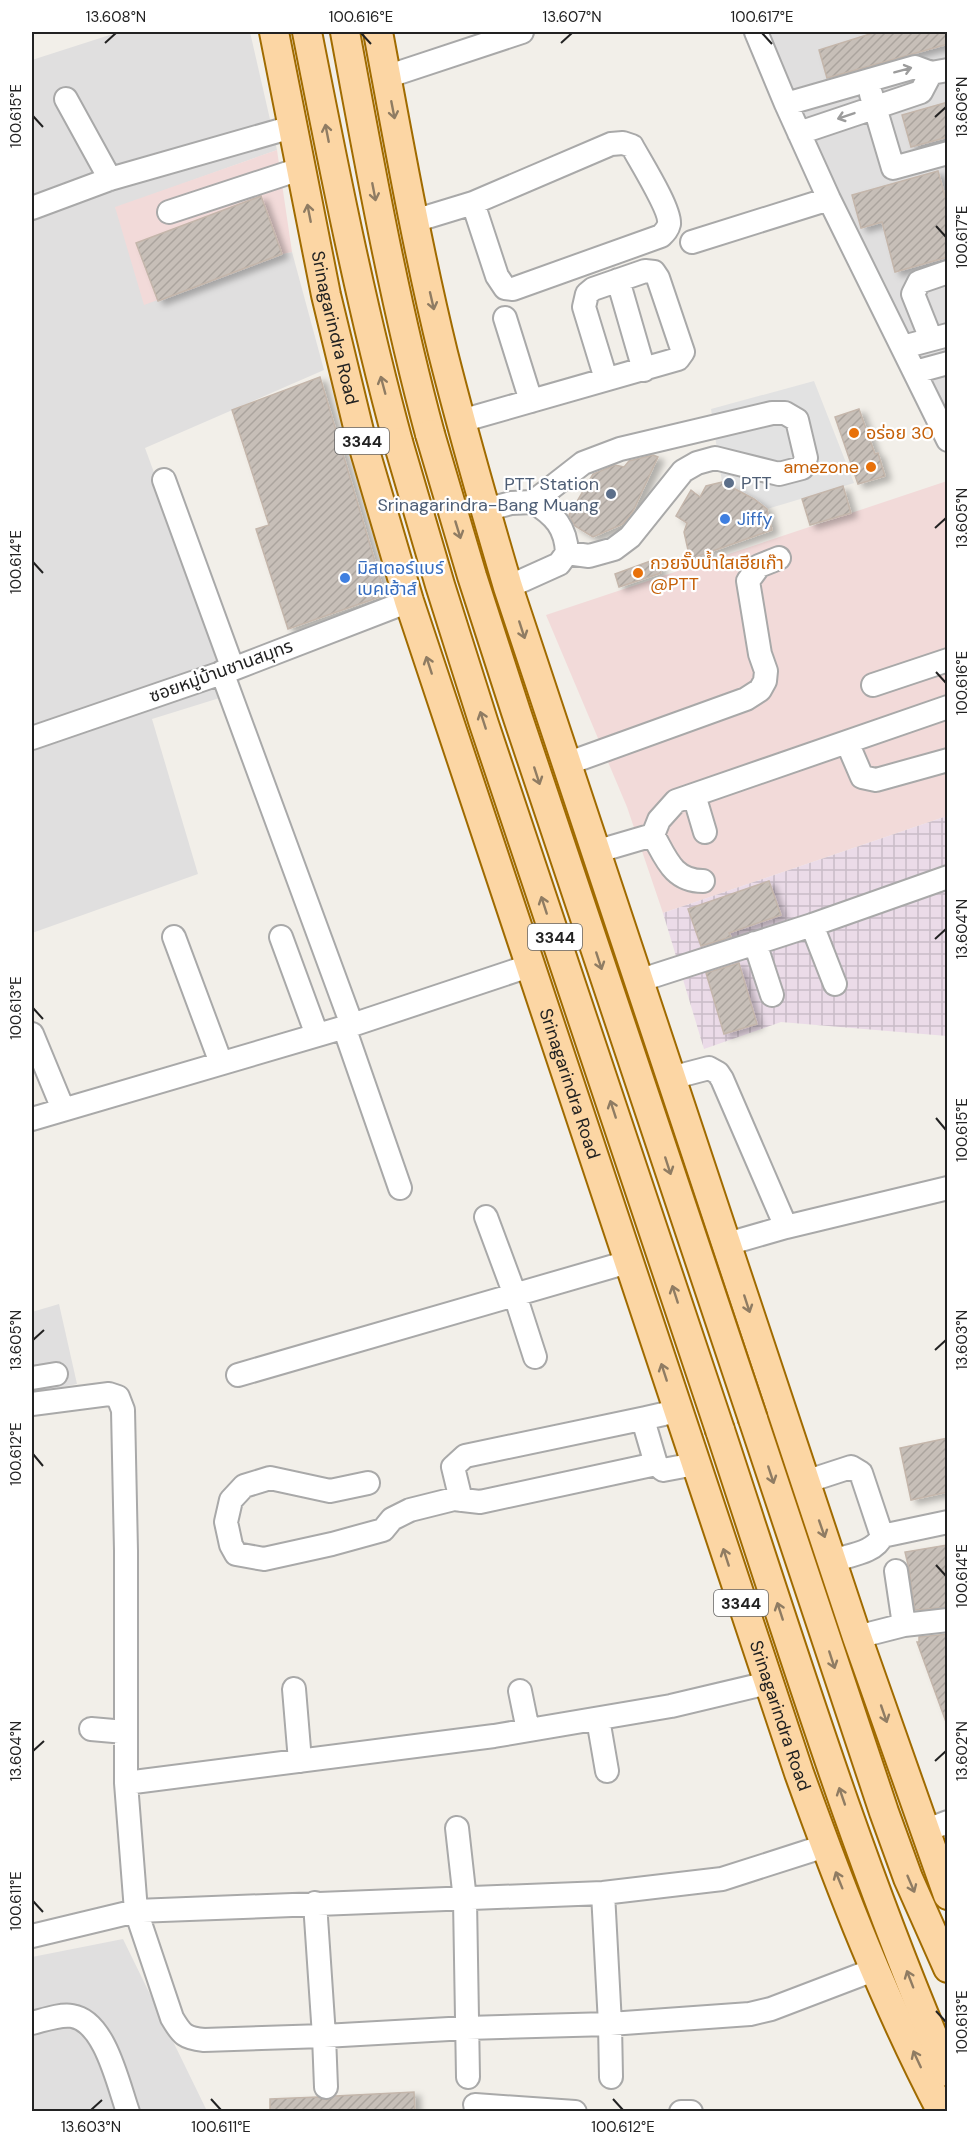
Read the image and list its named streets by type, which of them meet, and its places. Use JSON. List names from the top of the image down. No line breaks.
{"streets":{"main road":["Srinagarindra Road","3344"],"street":["ซอยหมู่บ้านชานสมุทร"]},"crossings":[["Srinagarindra Road","ซอยหมู่บ้านชานสมุทร"]],"places":["อร่อย 30","amezone","PTT","PTT Station Srinagarindra-Bang Muang","Jiffy","กวยจั๊บน้ำใสเฮียเก๊า @PTT","มิสเตอร์แบร์ เบคเฮ้าส์"],"coordinates":["13.608°N","100.616°E","13.607°N","100.617°E","13.606°N","100.615°E","13.605°N","100.614°E","13.604°N","100.613°E","13.603°N","100.612°E","13.602°N","100.611°E"]}
